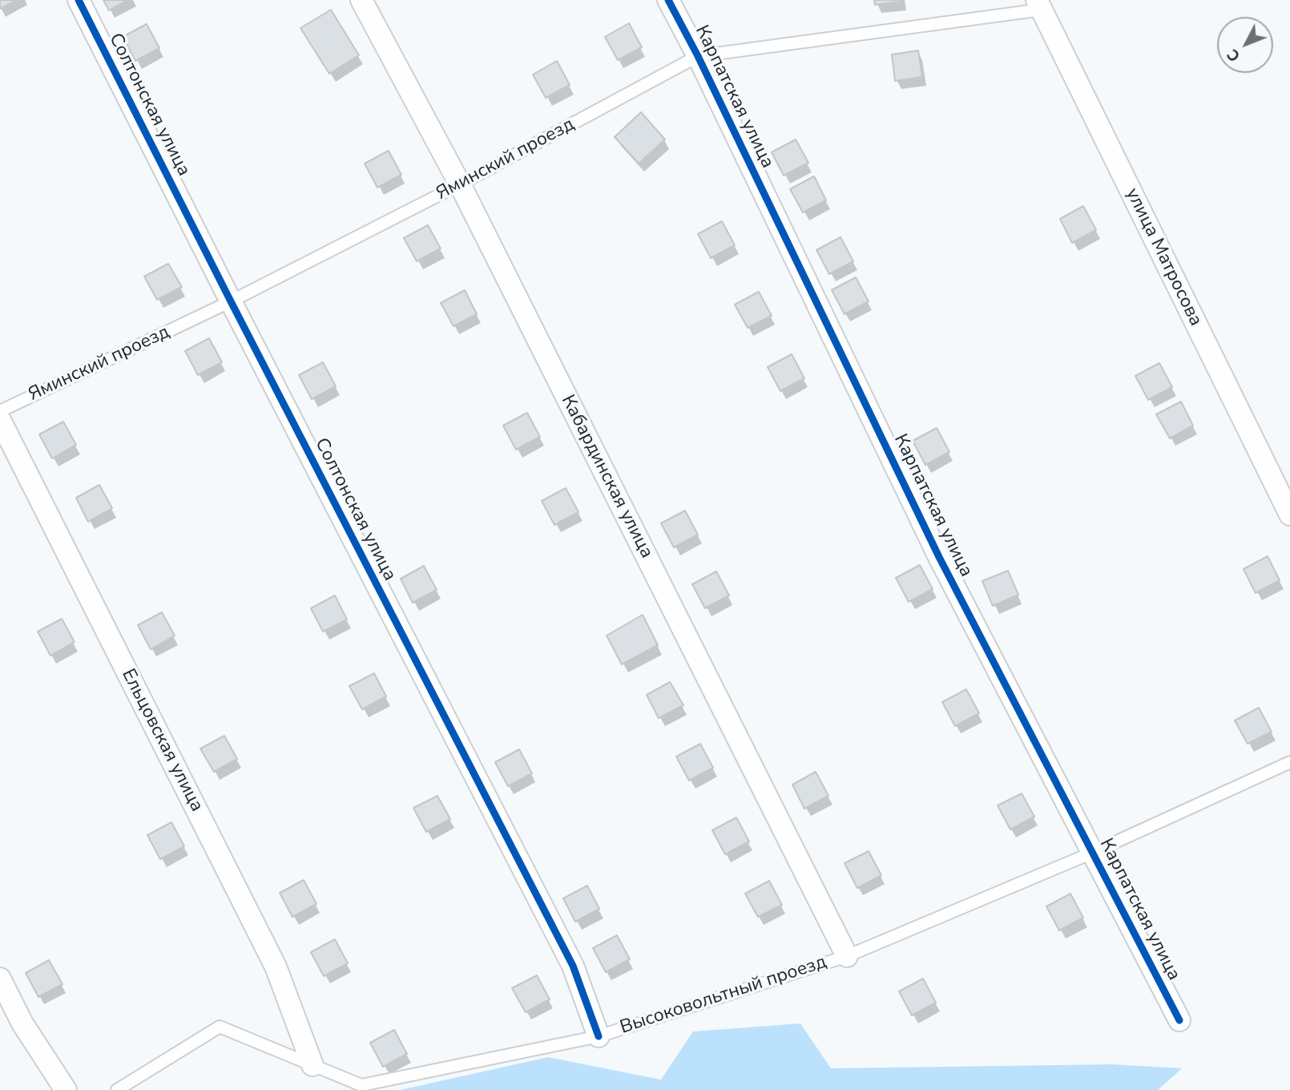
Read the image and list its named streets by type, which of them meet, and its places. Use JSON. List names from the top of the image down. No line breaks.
{"streets":{"street":["Карпатская улица","Солтонская улица","улица Матросова","Кабардинская улица","Ельцовская улица"],"lane":["Яминский проезд","Высоковольтный проезд"]},"crossings":[["Карпатская улица","Яминский проезд"],["Карпатская улица","Высоковольтный проезд"],["Солтонская улица","Яминский проезд"],["Солтонская улица","Высоковольтный проезд"],["Яминский проезд","улица Матросова"],["Яминский проезд","Кабардинская улица"],["Кабардинская улица","Высоковольтный проезд"],["Ельцовская улица","Высоковольтный проезд"]],"north":"bottom left"}
